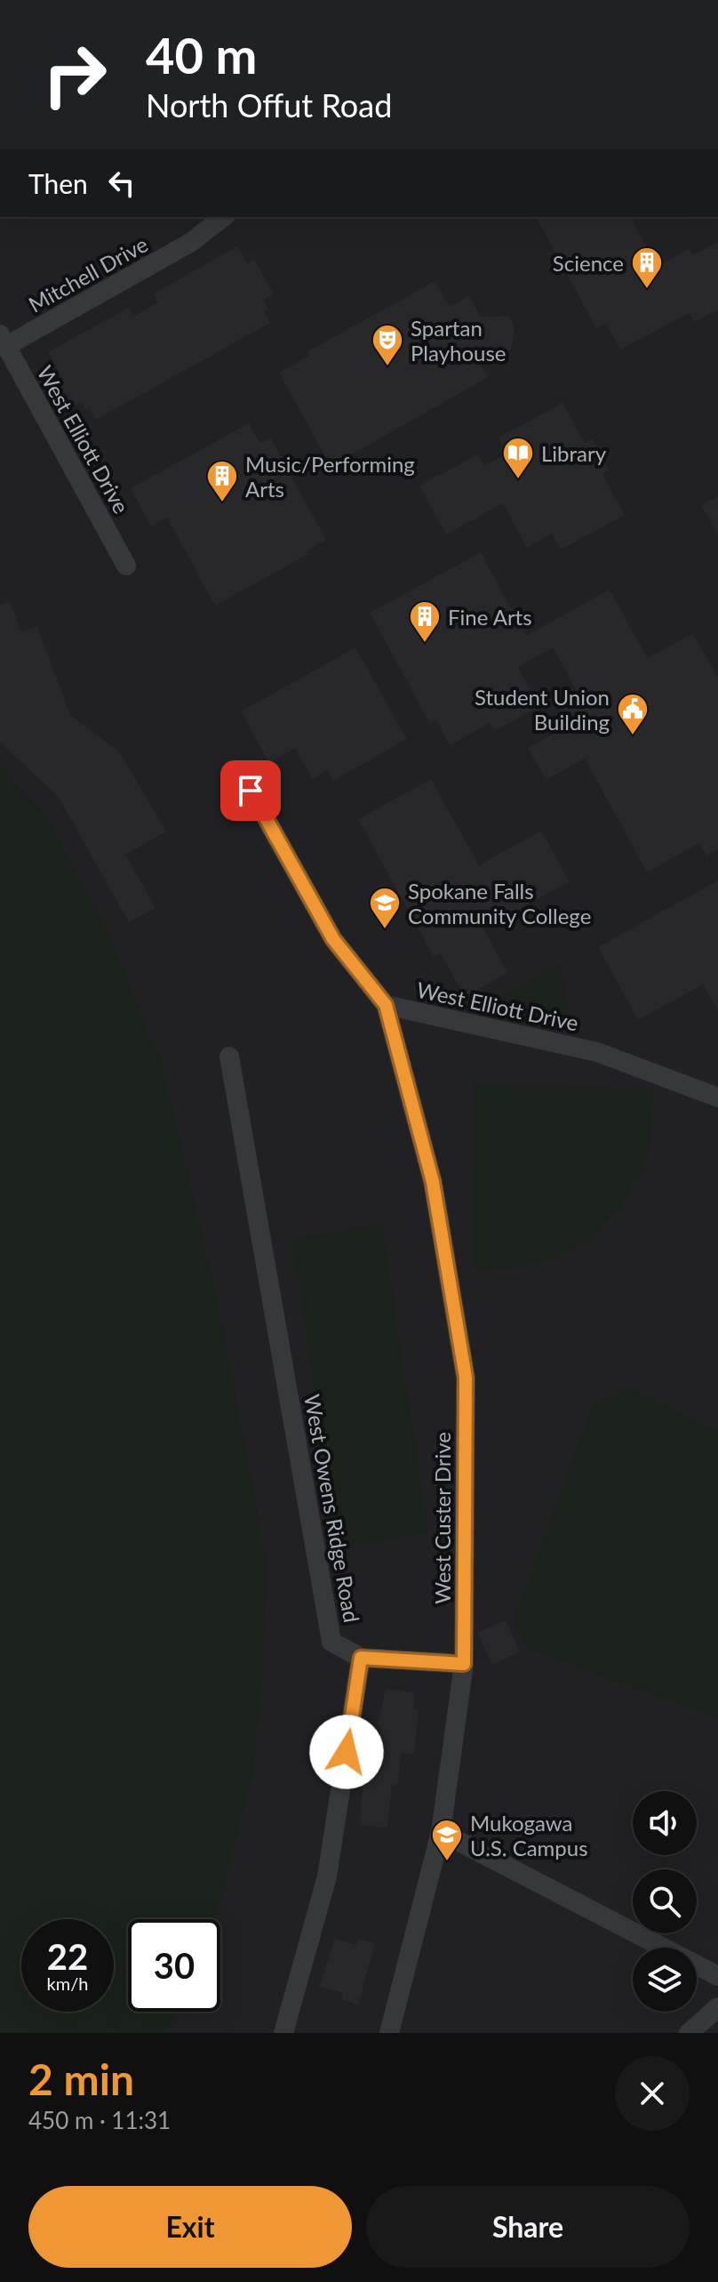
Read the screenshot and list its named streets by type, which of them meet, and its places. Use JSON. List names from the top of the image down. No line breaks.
{"streets":{"street":["Mitchell Drive","West Elliott Drive","West Owens Ridge Road","West Custer Drive"]},"crossings":[["Mitchell Drive","West Elliott Drive"],["West Elliott Drive","West Custer Drive"]],"places":{"building":["Science","Music/Performing Arts","Fine Arts"],"theatre":["Spartan Playhouse"],"library":["Library"],"public building":["Student Union Building"],"school or university":["Spokane Falls Community College","Mukogawa U.S. Campus"]},"page":{"turn":["40 m","North Offut Road"],"then":"Then","speed":"22 km/h","limit":"30","heading":["2 min","450 m · 11:31"],"buttons":["Exit","Share"]}}
